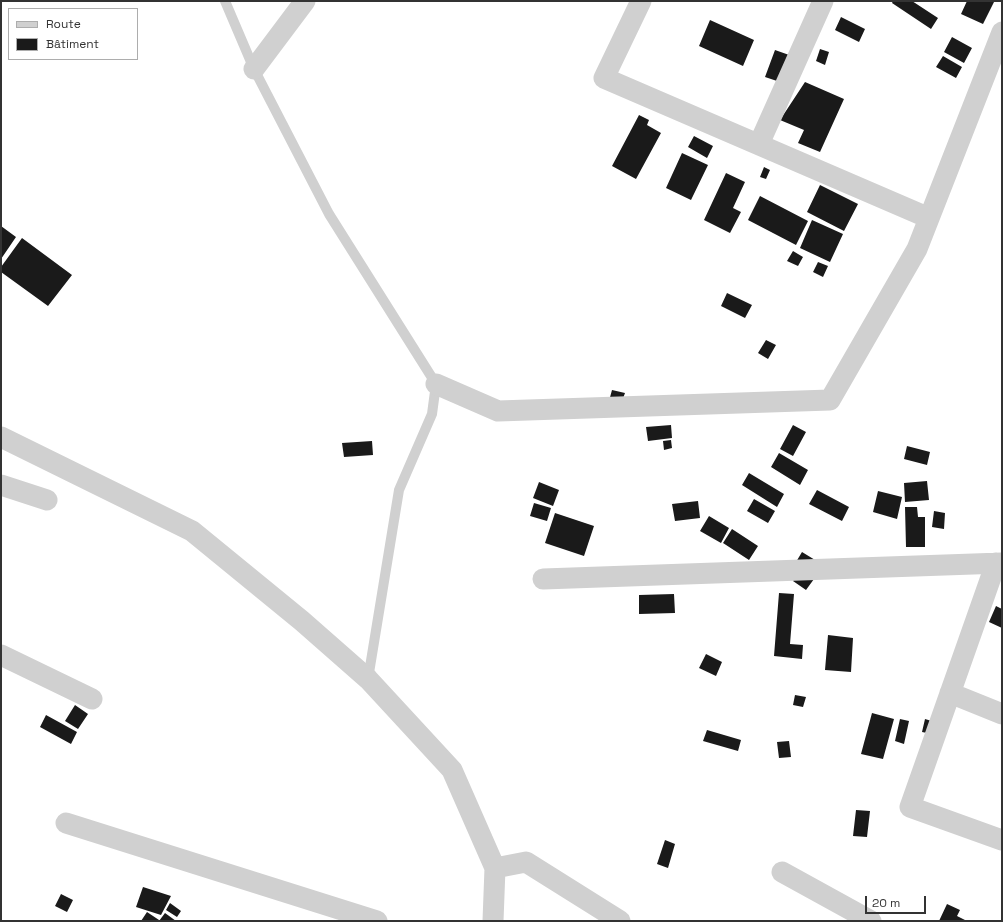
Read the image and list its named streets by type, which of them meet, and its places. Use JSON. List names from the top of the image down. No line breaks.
{"legend":["Route","Bâtiment"],"scale_bar":"20 m"}
